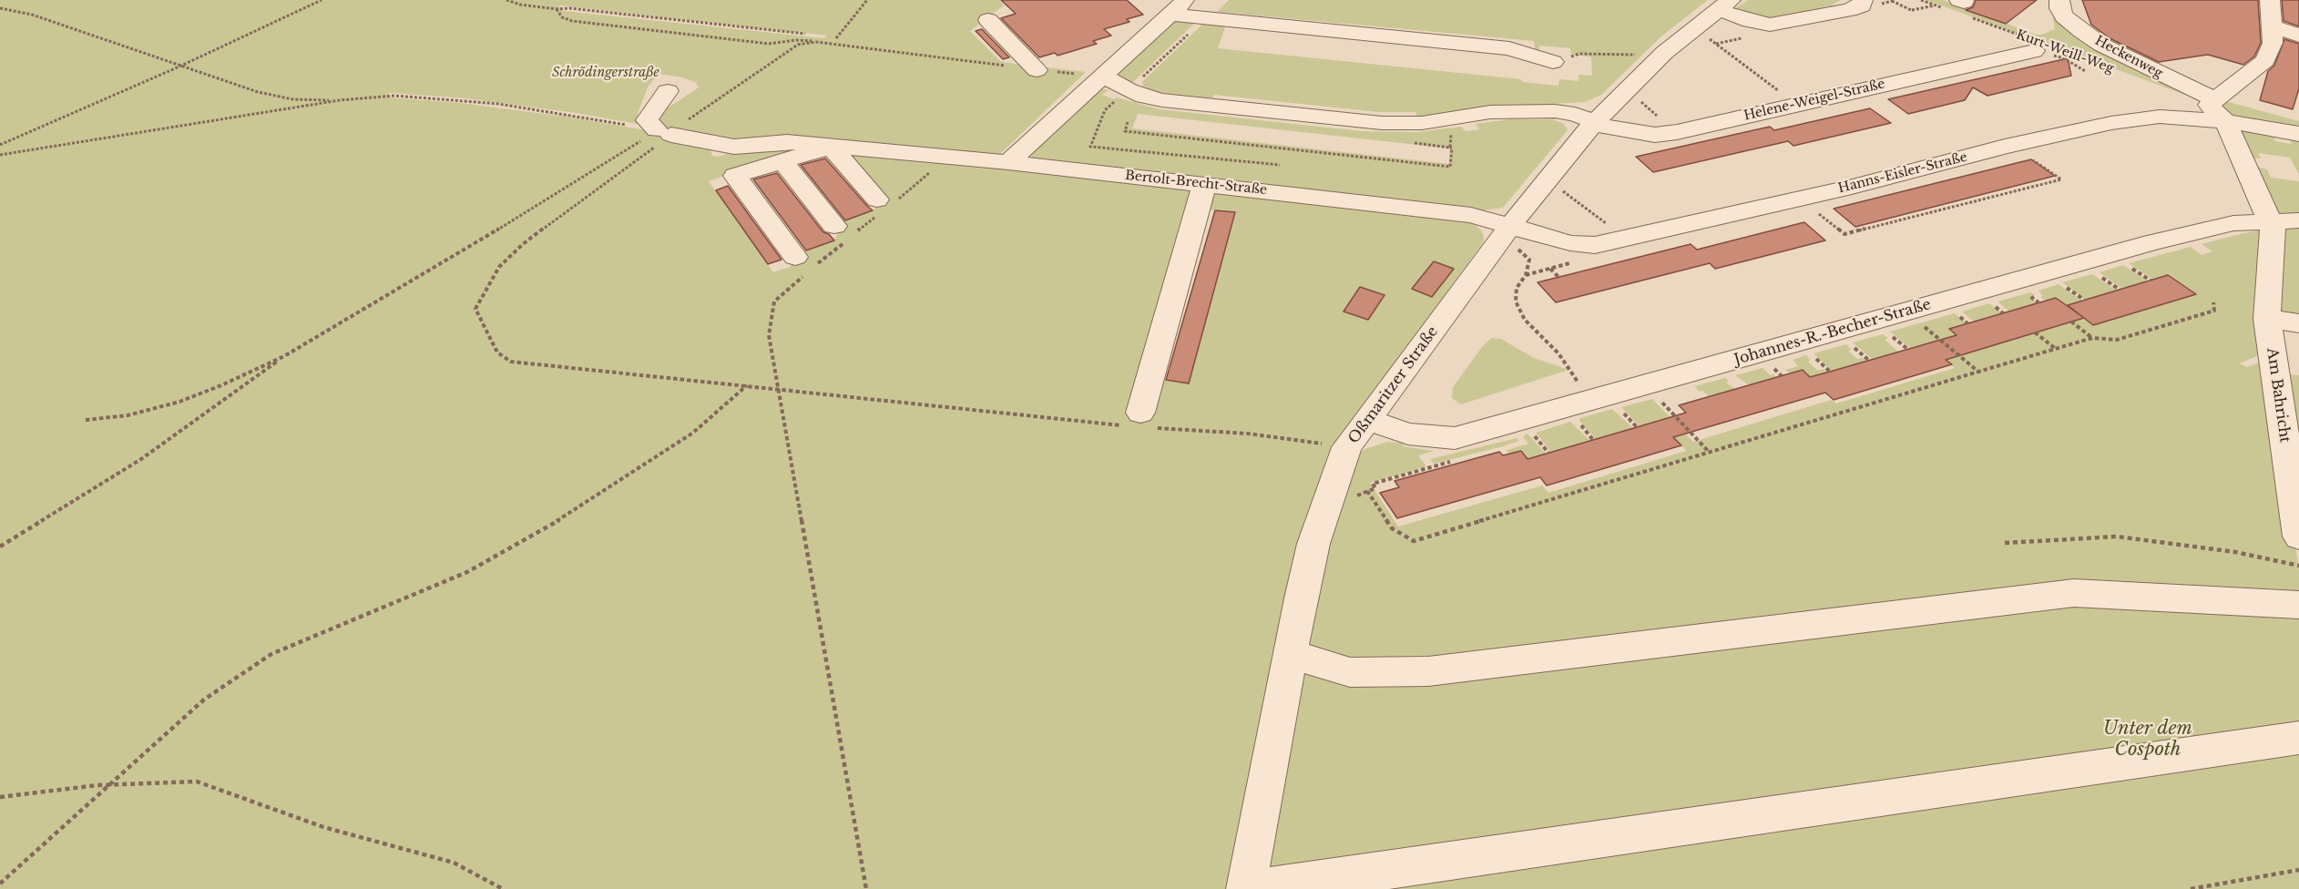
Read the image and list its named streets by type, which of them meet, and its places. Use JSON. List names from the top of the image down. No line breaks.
{"streets":{"street":["Heckenweg","Helene-Weigel-Straße","Hanns-Eisler-Straße","Bertolt-Brecht-Straße","Johannes-R.-Becher-Straße","Oßmaritzer Straße","Am Bahricht"],"path":["Kurt-Weill-Weg"]},"crossings":[["Kurt-Weill-Weg","Helene-Weigel-Straße"],["Heckenweg","Hanns-Eisler-Straße"],["Heckenweg","Am Bahricht"],["Helene-Weigel-Straße","Oßmaritzer Straße"],["Hanns-Eisler-Straße","Bertolt-Brecht-Straße"],["Hanns-Eisler-Straße","Oßmaritzer Straße"],["Hanns-Eisler-Straße","Am Bahricht"],["Bertolt-Brecht-Straße","Oßmaritzer Straße"],["Johannes-R.-Becher-Straße","Oßmaritzer Straße"],["Johannes-R.-Becher-Straße","Am Bahricht"]],"parks":["Schrödingerstraße","Unter dem Cospoth"]}
